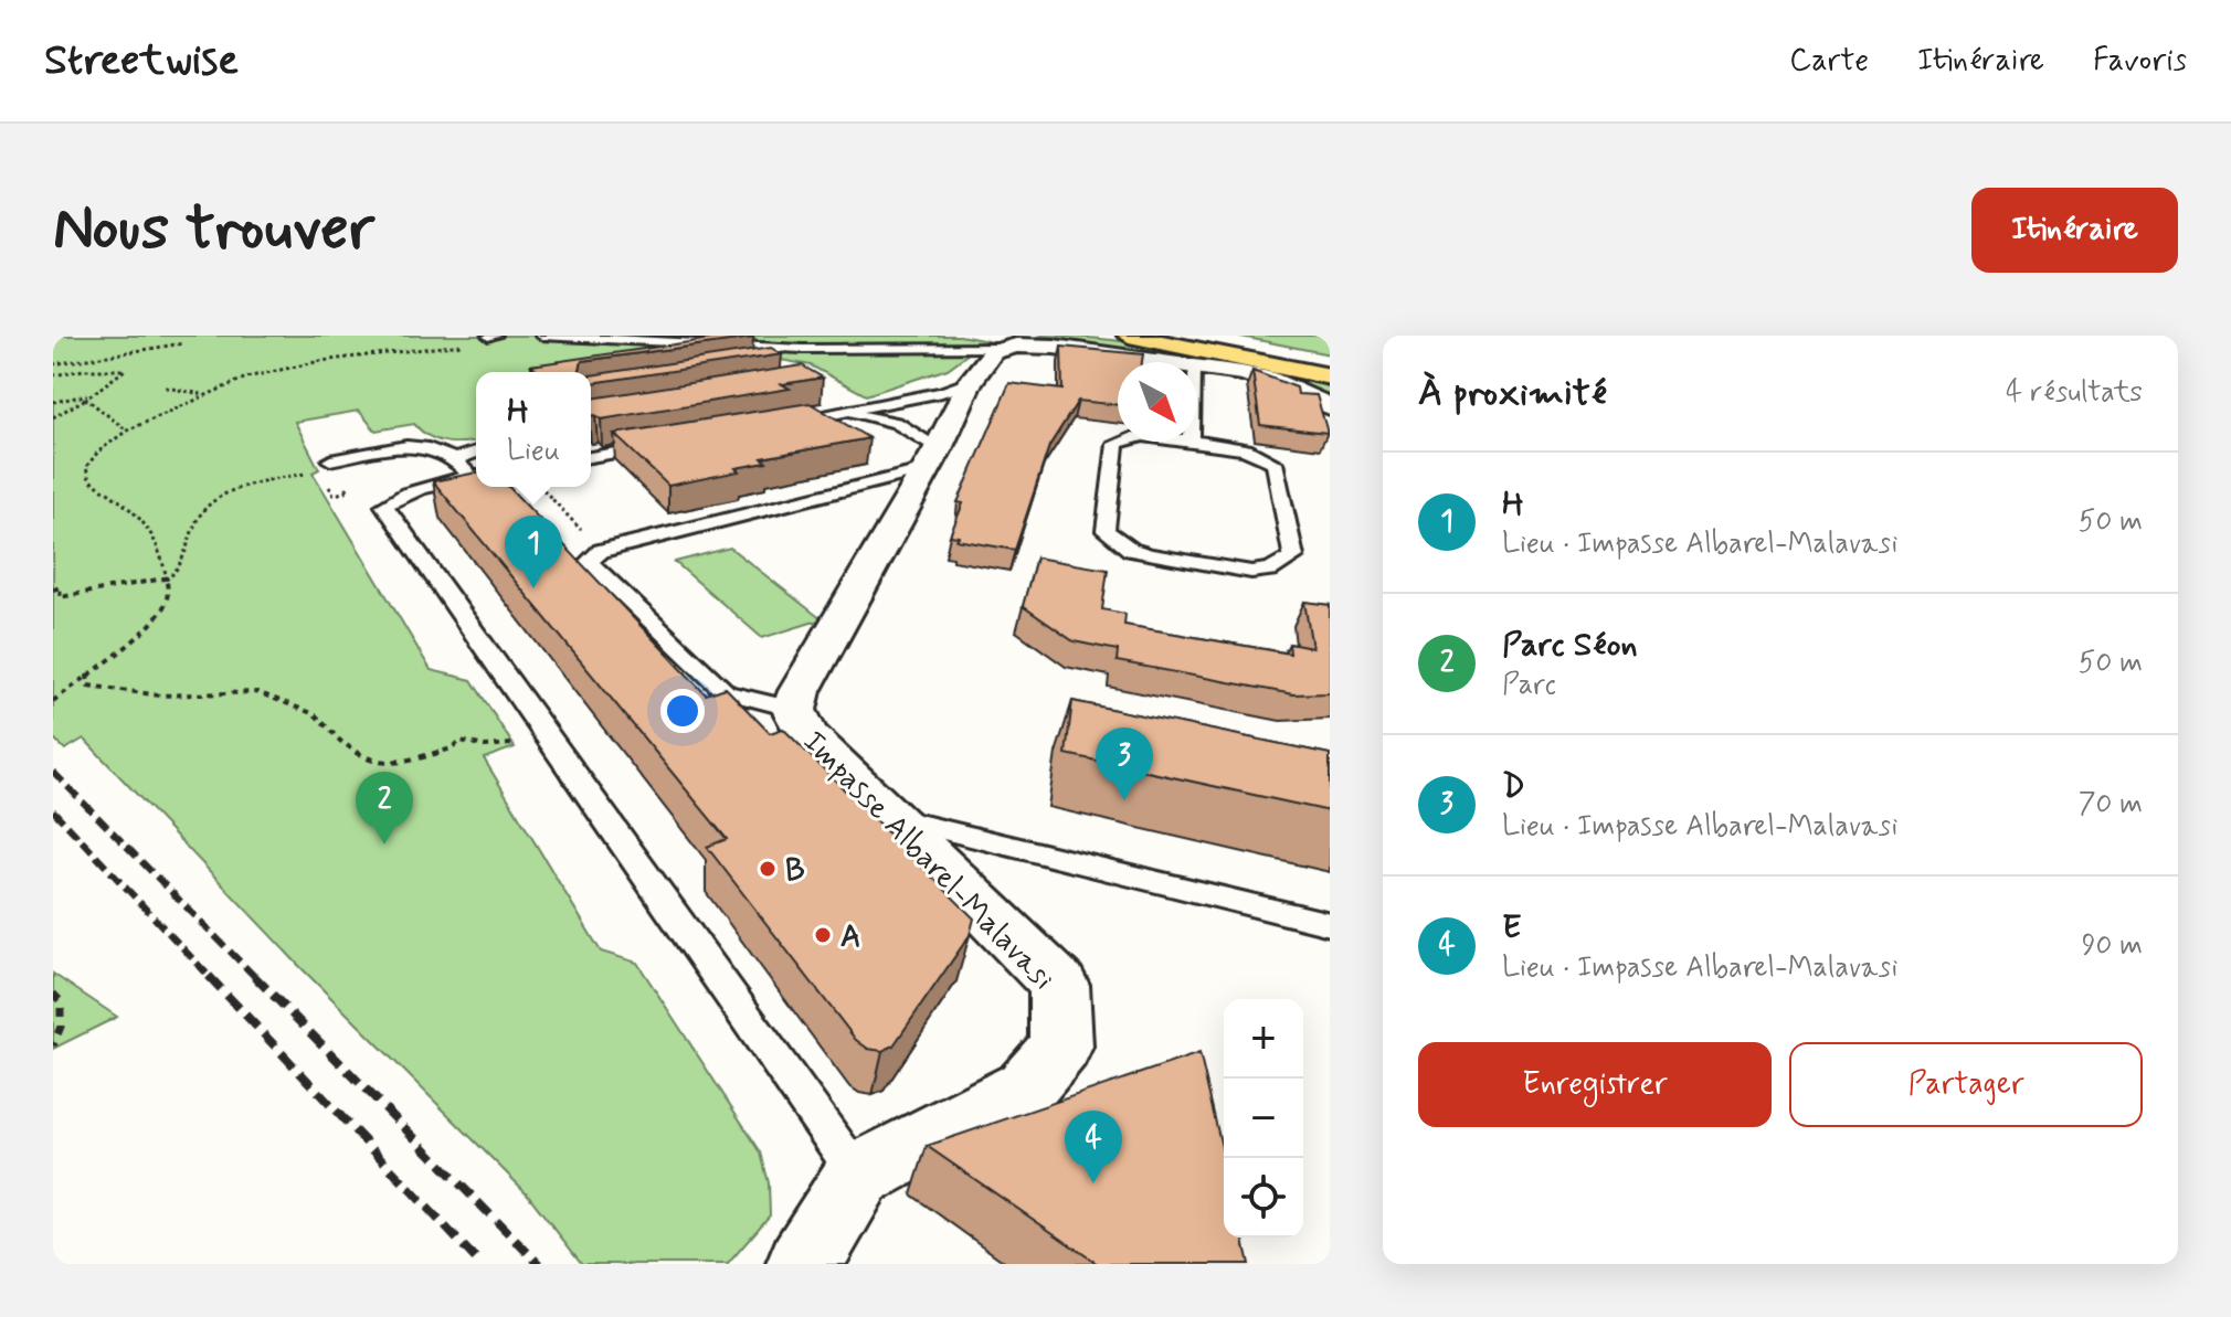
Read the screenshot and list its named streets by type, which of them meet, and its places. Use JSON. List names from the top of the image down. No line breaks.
{"streets":{"street":["Impasse Albarel-Malavasi"]},"places":["B","A"],"north":"bottom right","page":{"header":"Streetwise","nav":["Carte","Itinéraire","Favoris"],"buttons":["Itinéraire",["Enregistrer","Partager"]],"title":"Nous trouver","heading":["À proximité","4 résultats"],"popup":["H","Lieu"],"list":[{"mark":"1","name":"H","note":"Lieu · Impasse Albarel-Malavasi","value":"50 m"},{"mark":"2","name":"Parc Séon","note":"Parc","value":"50 m"},{"mark":"3","name":"D","note":"Lieu · Impasse Albarel-Malavasi","value":"70 m"},{"mark":"4","name":"E","note":"Lieu · Impasse Albarel-Malavasi","value":"90 m"}],"pins":["1","3","2","4"],"map_buttons":["+","−"]}}
